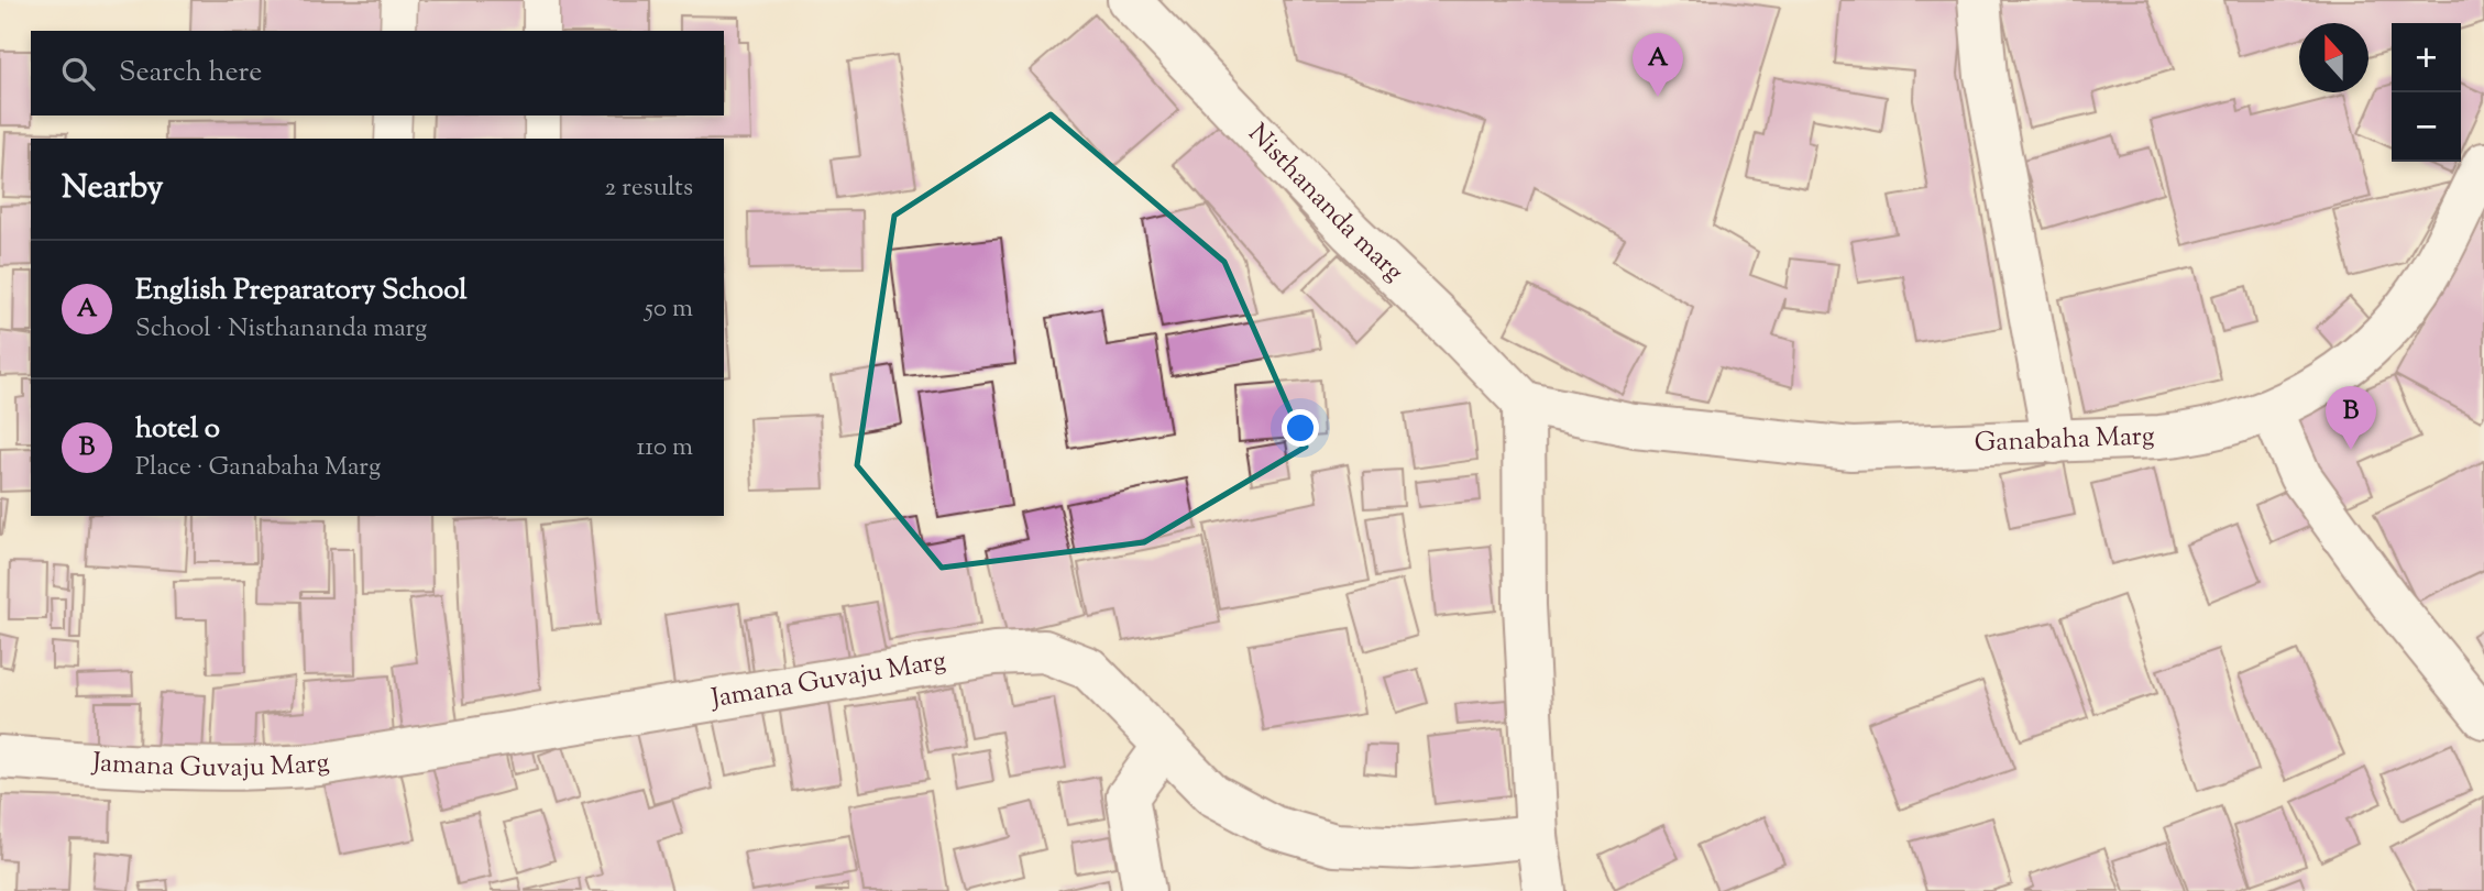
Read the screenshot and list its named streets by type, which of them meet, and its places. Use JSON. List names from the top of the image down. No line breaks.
{"streets":{"street":["Nisthananda marg","Ganabaha Marg","Jamana Guvaju Marg"]},"crossings":[["Nisthananda marg","Ganabaha Marg"]],"north":"top","page":{"map_buttons":["+","−"],"search":"Search here","pins":["A","B"],"heading":["Nearby","2 results"],"list":[{"mark":"A","name":"English Preparatory School","note":"School · Nisthananda marg","value":"50 m"},{"mark":"B","name":"hotel o","note":"Place · Ganabaha Marg","value":"110 m"}]}}
